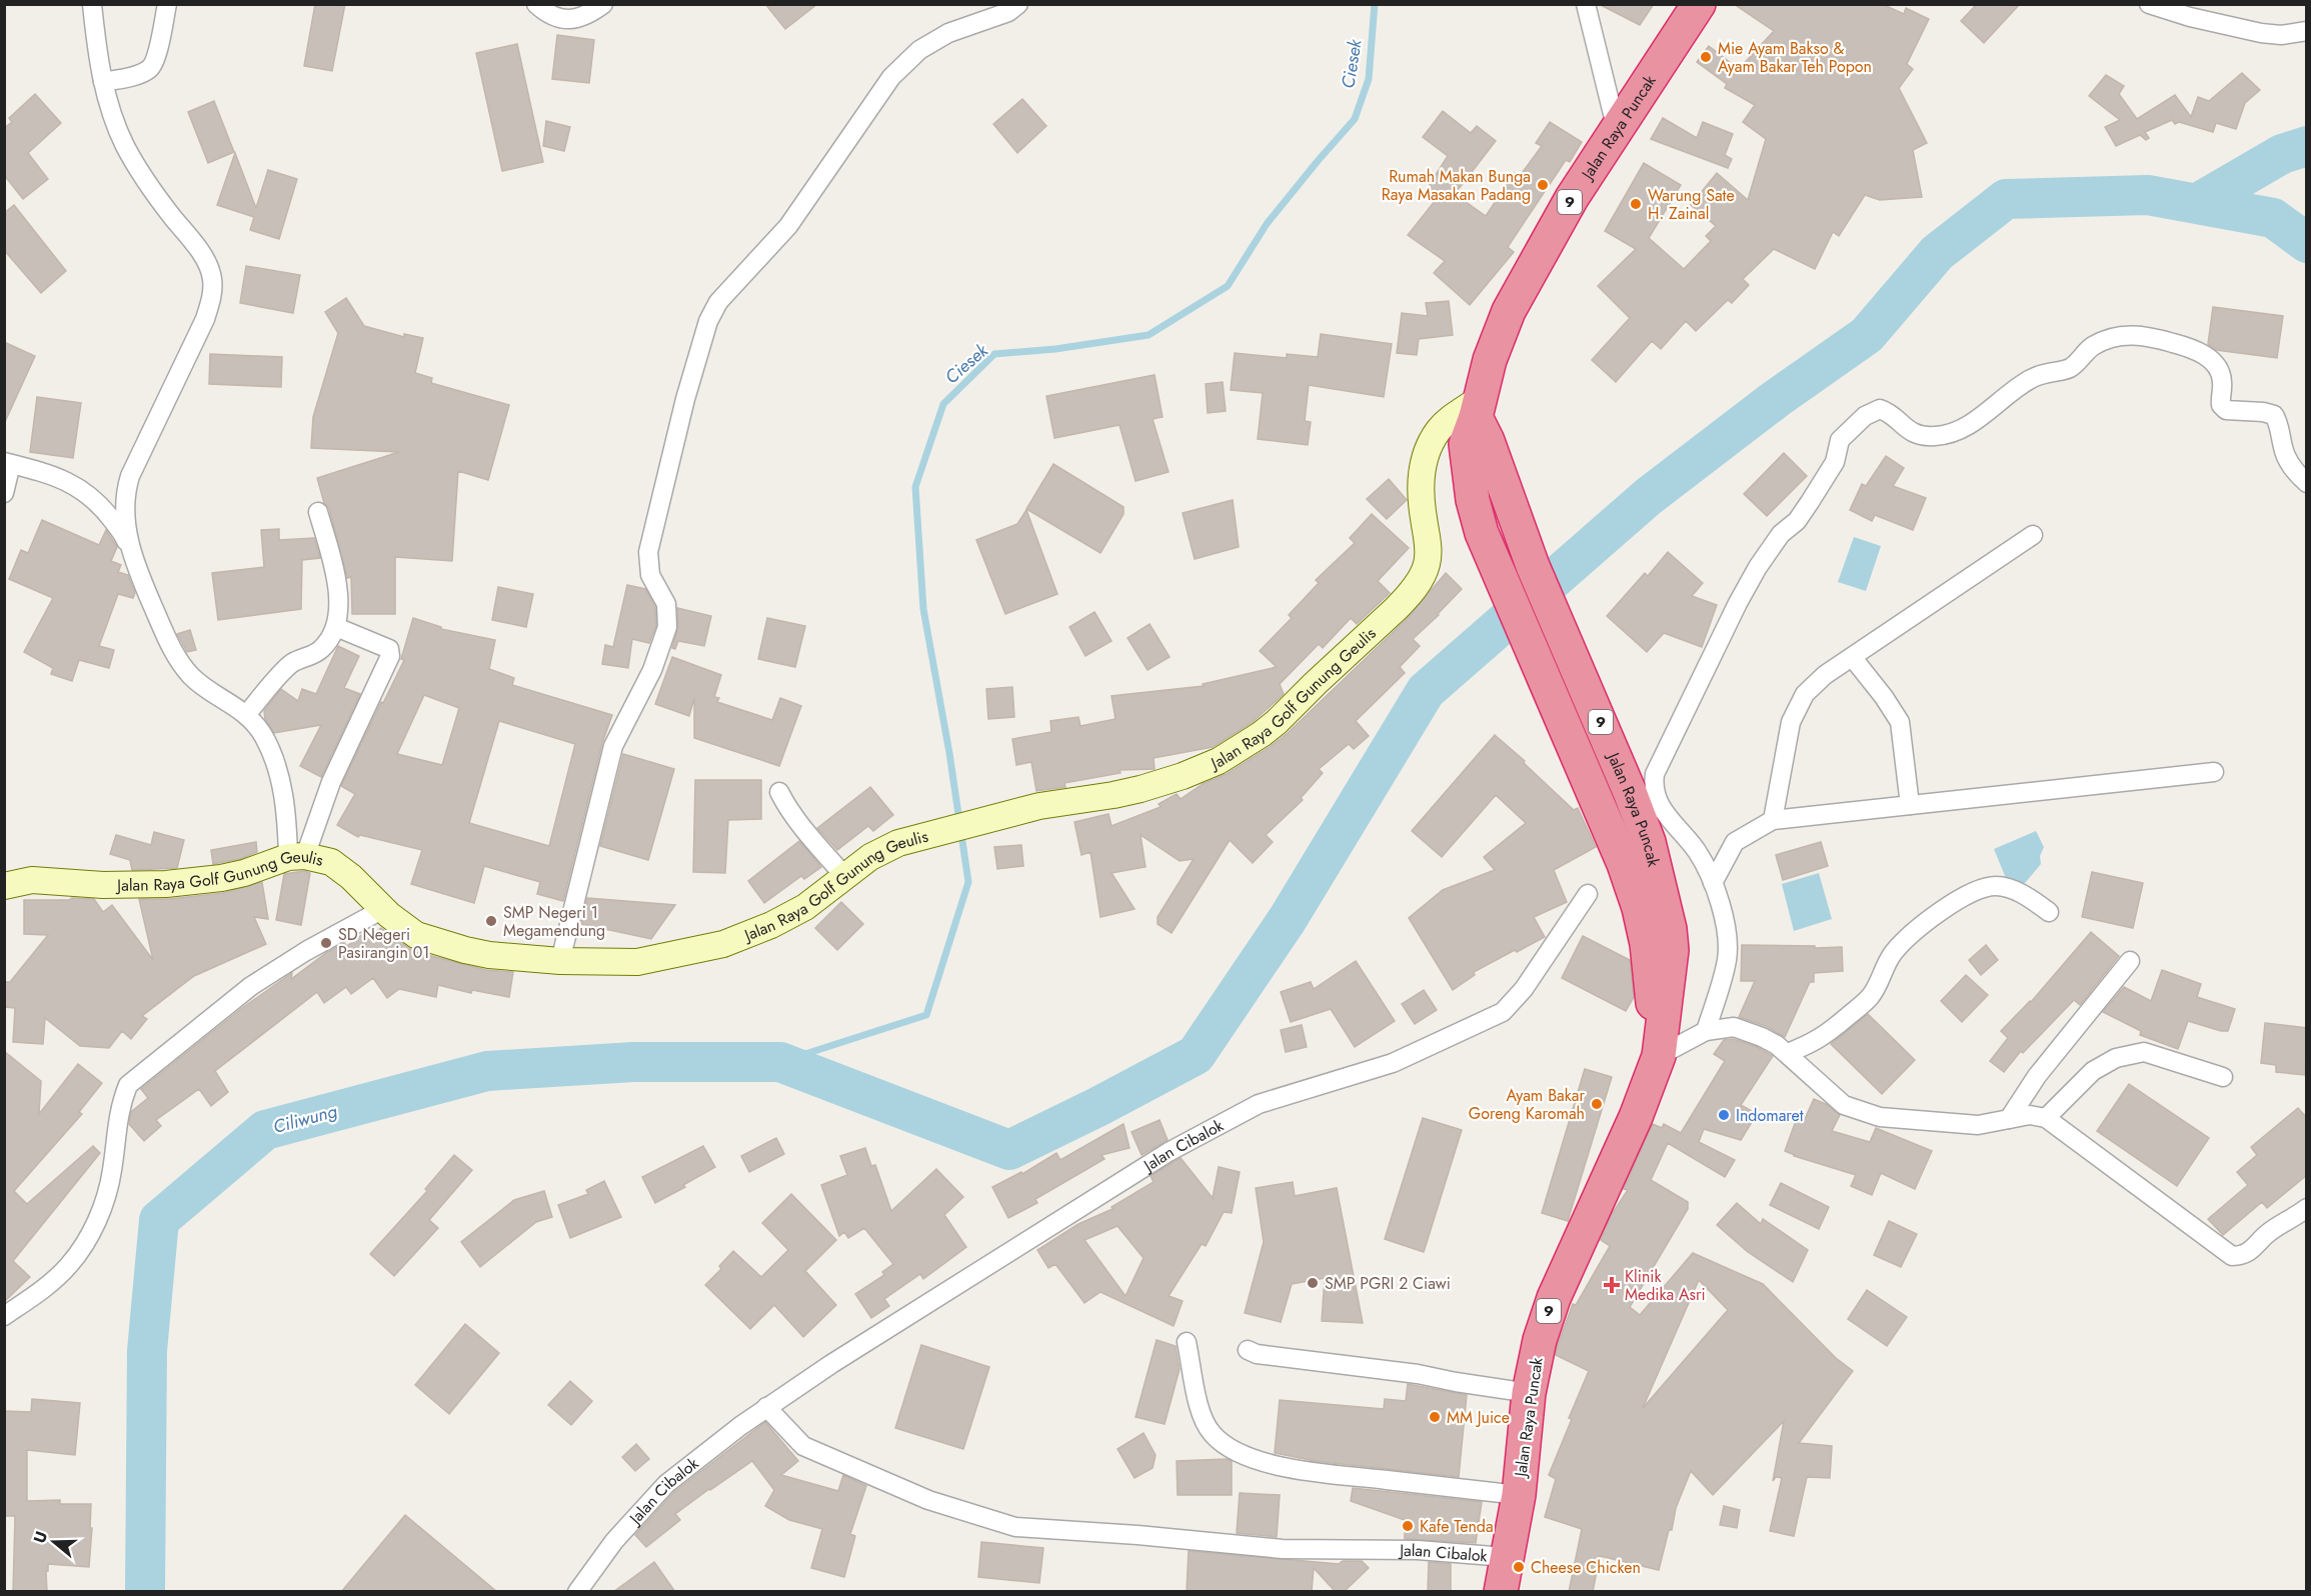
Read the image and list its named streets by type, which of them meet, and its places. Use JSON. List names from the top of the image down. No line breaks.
{"streets":{"highway":["Jalan Raya Puncak","9"],"main road":["Jalan Raya Golf Gunung Geulis"],"street":["Jalan Cibalok"]},"crossings":[["Jalan Raya Puncak","Jalan Raya Golf Gunung Geulis"],["Jalan Raya Puncak","Jalan Cibalok"]],"water":["Ciesek","Ciliwung"],"places":{"other":["Mie Ayam Bakso & Ayam Bakar Teh Popon","Rumah Makan Bunga Raya Masakan Padang","Warung Sate H. Zainal","SMP Negeri 1 Megamendung","SD Negeri Pasirangin 01","Ayam Bakar Goreng Karomah","Indomaret","SMP PGRI 2 Ciawi","MM Juice","Kafe Tenda","Cheese Chicken"],"health":["Klinik Medika Asri"]},"north":"left"}
